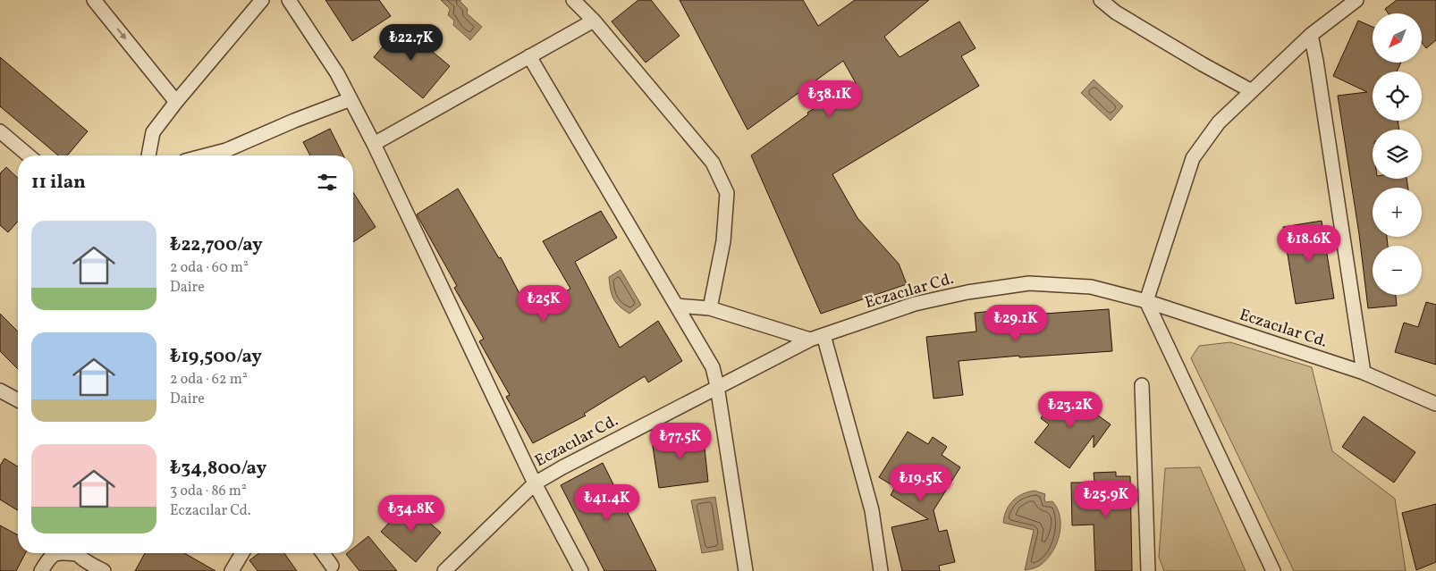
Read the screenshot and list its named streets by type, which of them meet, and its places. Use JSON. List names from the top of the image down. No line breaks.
{"streets":{"street":["Eczacılar Cd."]},"north":"bottom left","page":{"map_buttons":["+","−"],"price":["₺22.7K","₺38.1K","₺18.6K","₺25K","₺29.1K","₺23.2K","₺77.5K","₺19.5K","₺25.9K","₺41.4K","₺34.8K"],"heading":"11 ilan","list":[{"name":"₺22,700/ay","note":"2 oda · 60 m² · Daire"},{"name":"₺19,500/ay","note":"2 oda · 62 m² · Daire"},{"name":"₺34,800/ay","note":"3 oda · 86 m² · Eczacılar Cd."}]}}
